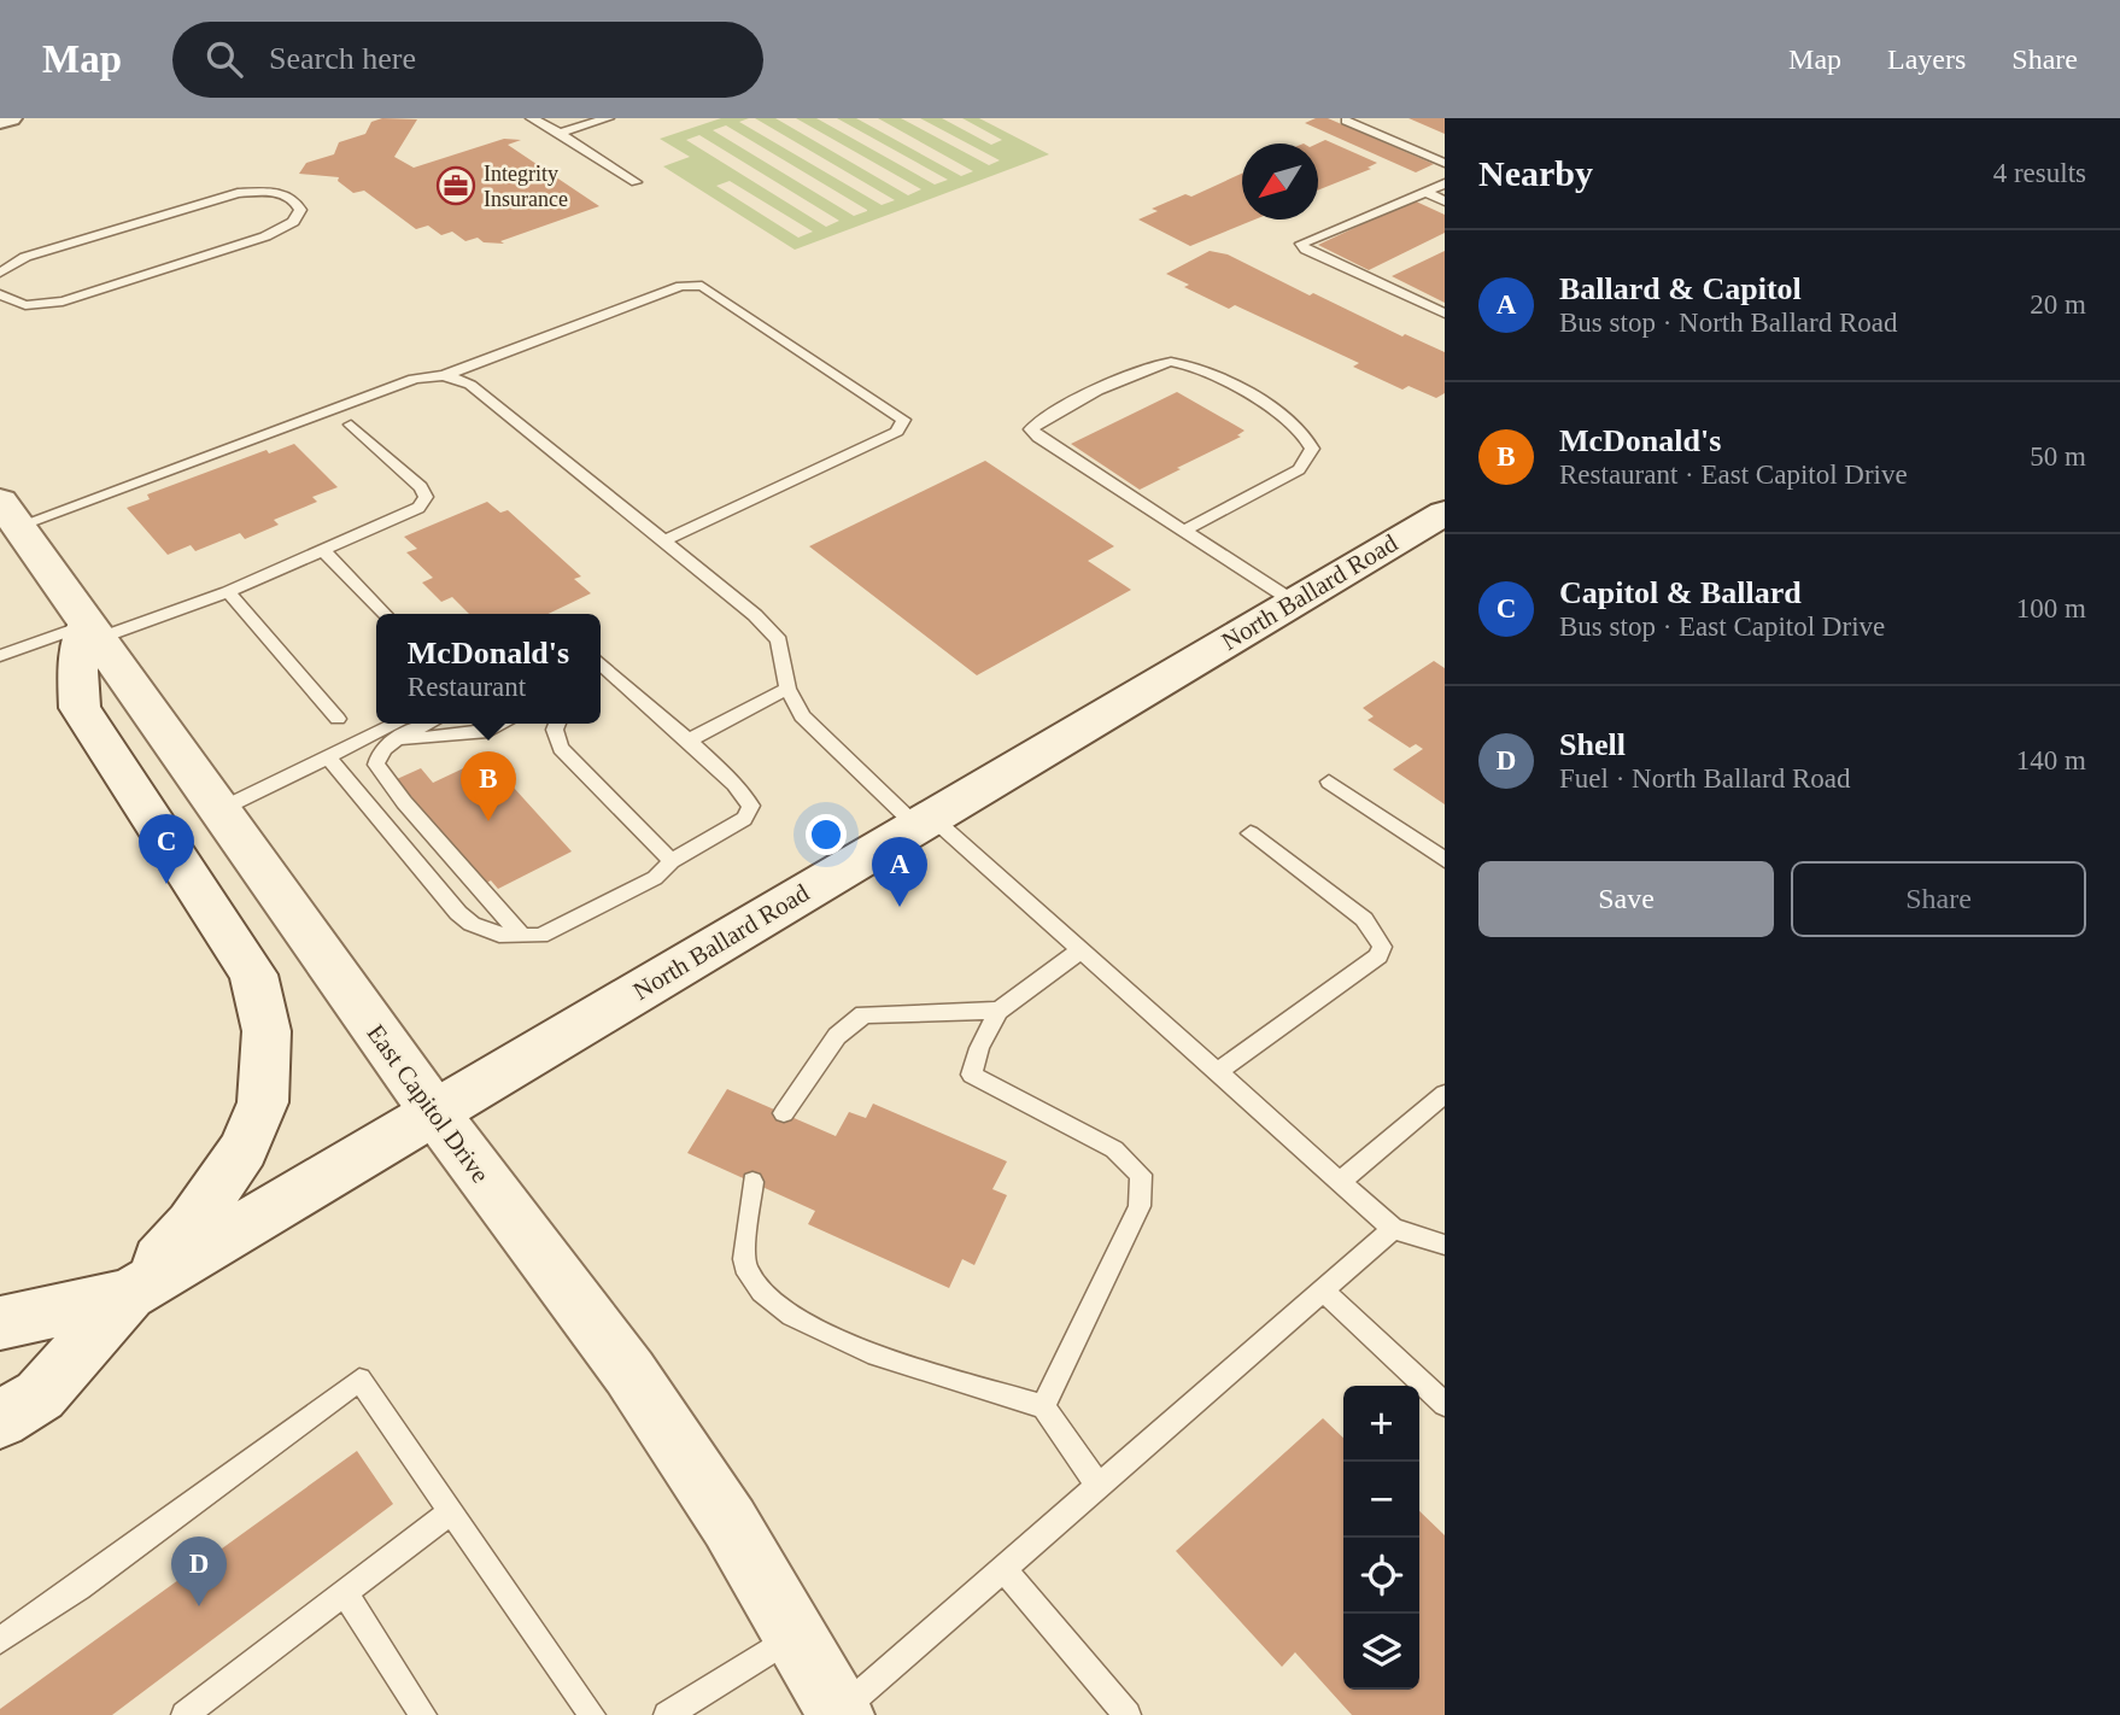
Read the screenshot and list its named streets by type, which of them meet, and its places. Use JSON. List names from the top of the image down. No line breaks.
{"streets":{"main road":["North Ballard Road","East Capitol Drive"]},"crossings":[["North Ballard Road","East Capitol Drive"]],"places":{"office":["Integrity Insurance"]},"north":"bottom left","page":{"header":"Map","search":"Search here","nav":["Map","Layers","Share"],"heading":["Nearby","4 results"],"list":[{"mark":"A","name":"Ballard & Capitol","note":"Bus stop · North Ballard Road","value":"20 m"},{"mark":"B","name":"McDonald's","note":"Restaurant · East Capitol Drive","value":"50 m"},{"mark":"C","name":"Capitol & Ballard","note":"Bus stop · East Capitol Drive","value":"100 m"},{"mark":"D","name":"Shell","note":"Fuel · North Ballard Road","value":"140 m"}],"popup":["McDonald's","Restaurant"],"pins":["B","C","A","D"],"buttons":["Save","Share"],"map_buttons":["+","−"]}}
